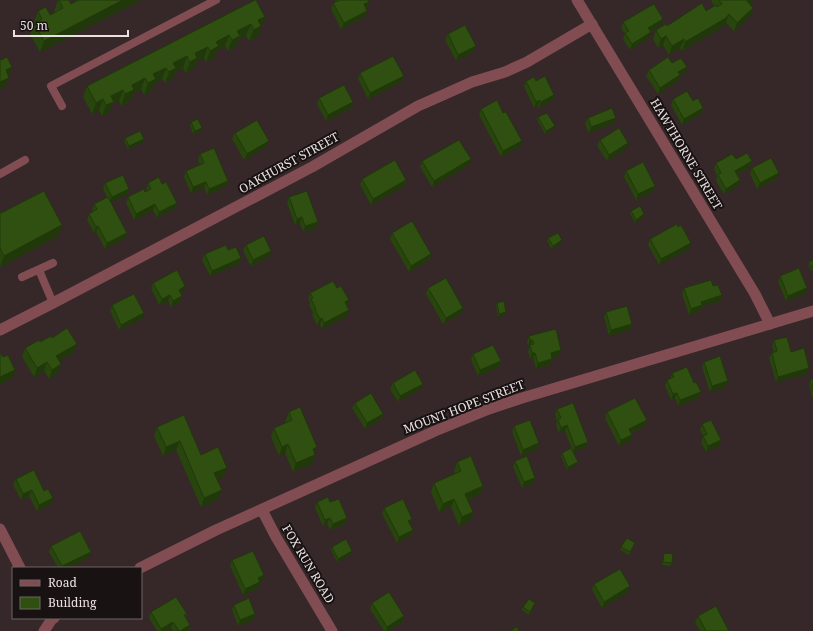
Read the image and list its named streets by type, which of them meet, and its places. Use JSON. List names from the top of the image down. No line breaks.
{"streets":{"street":["HAWTHORNE STREET","OAKHURST STREET","MOUNT HOPE STREET","FOX RUN ROAD"]},"crossings":[["HAWTHORNE STREET","OAKHURST STREET"],["HAWTHORNE STREET","MOUNT HOPE STREET"],["MOUNT HOPE STREET","FOX RUN ROAD"]],"legend":["Road","Building"],"scale_bar":"50 m"}
